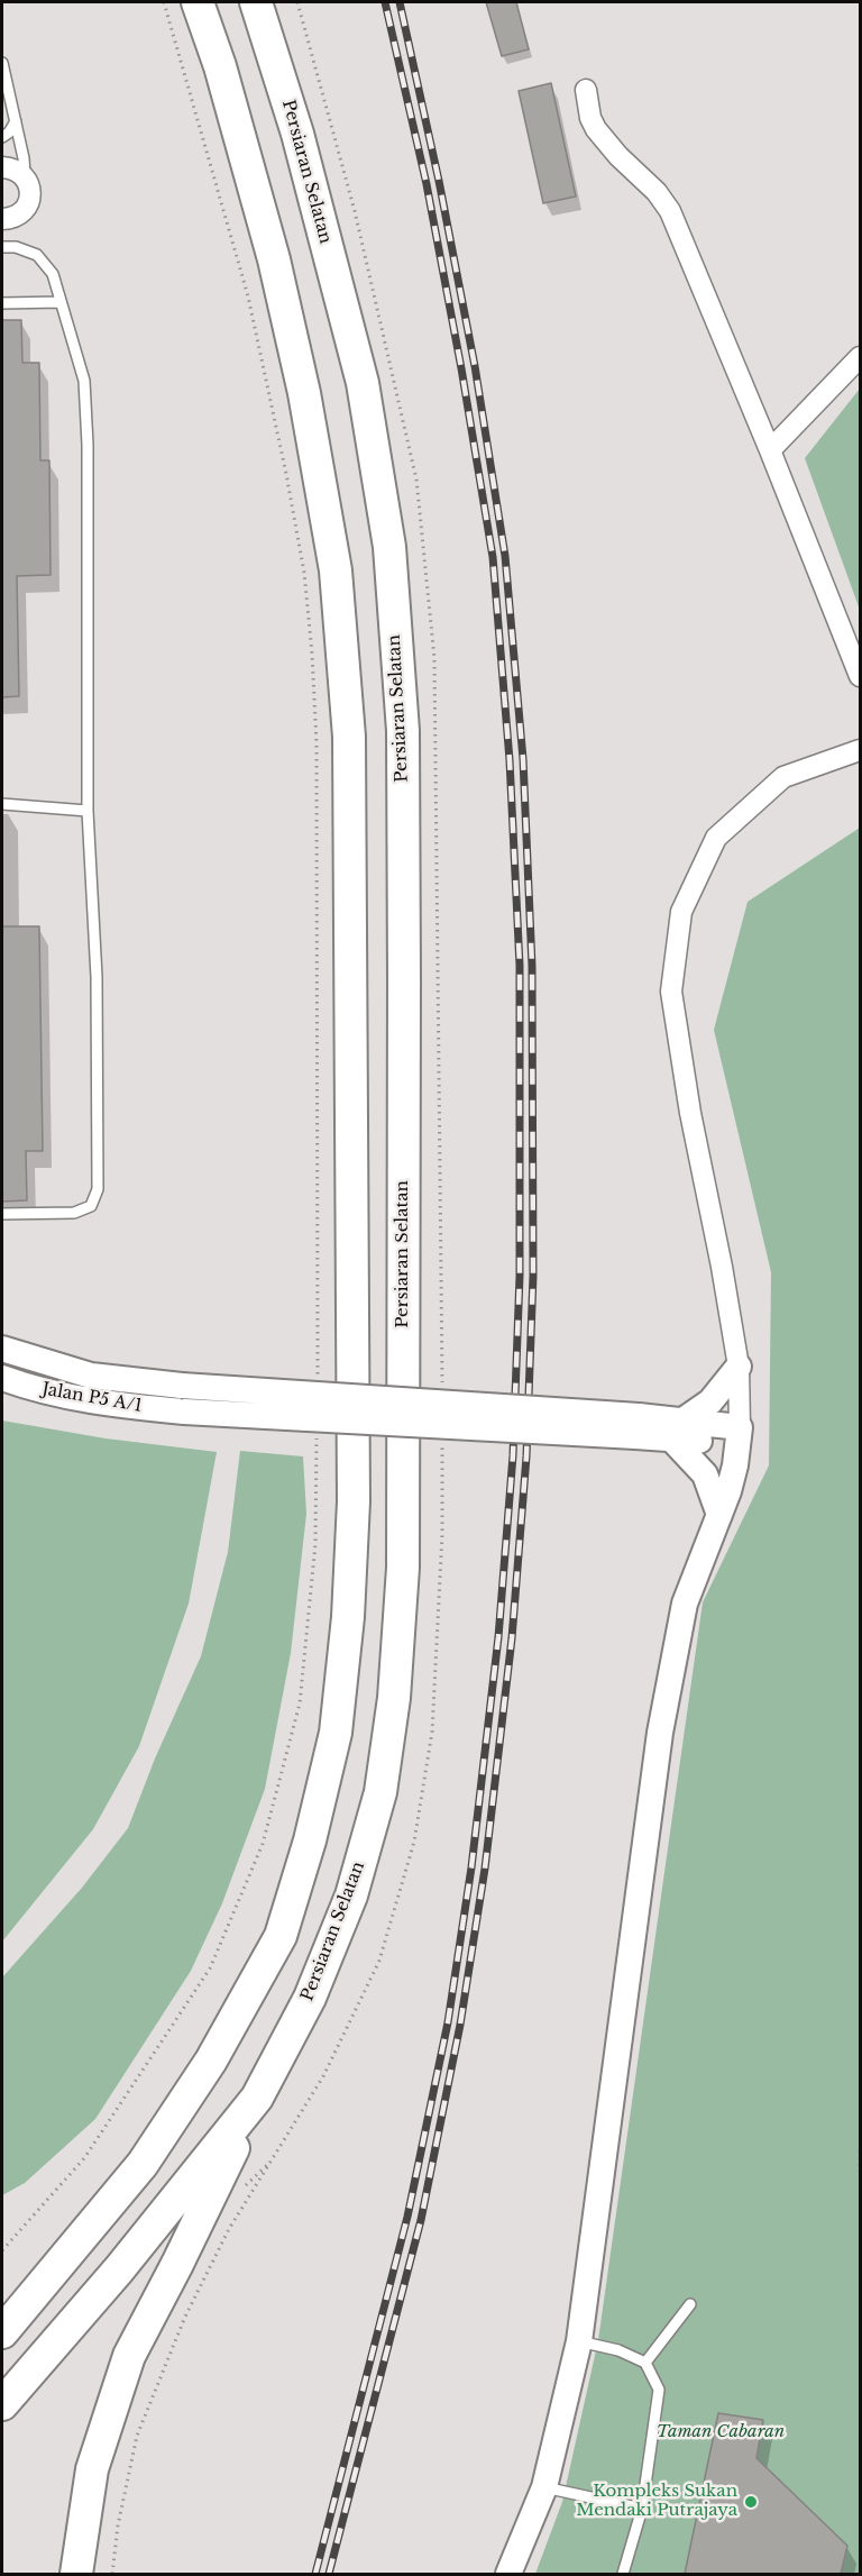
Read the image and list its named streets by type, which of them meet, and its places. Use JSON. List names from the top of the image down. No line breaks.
{"streets":{"main road":["Persiaran Selatan"],"street":["Jalan P5 A/1"]},"parks":["Taman Cabaran"],"places":["Kompleks Sukan Mendaki Putrajaya"]}
